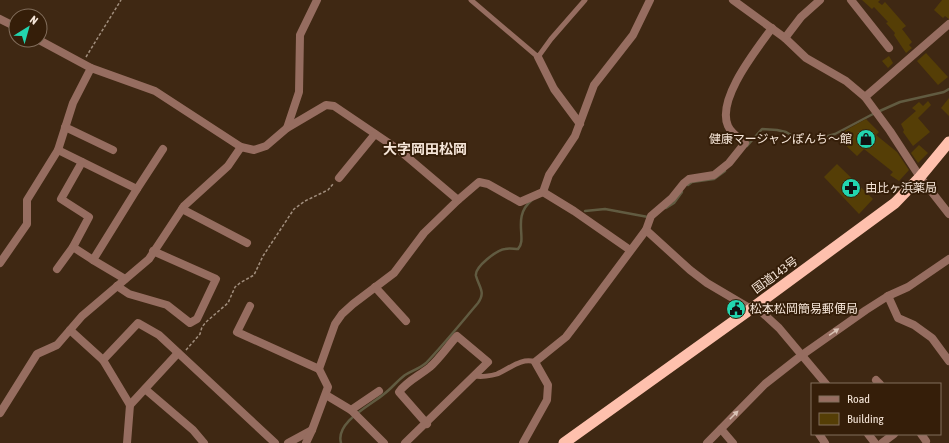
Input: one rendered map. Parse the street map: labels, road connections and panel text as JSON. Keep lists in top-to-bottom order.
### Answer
{
  "streets": {
    "highway": ["国道143号"]
  },
  "districts": ["大字岡田松岡"],
  "places": {
    "shop": ["健康マージャンぽんち～館"],
    "pharmacy": ["由比ヶ浜薬局"],
    "public building": ["松本松岡簡易郵便局"]
  },
  "legend": ["Road", "Building"],
  "north": "top right"
}
